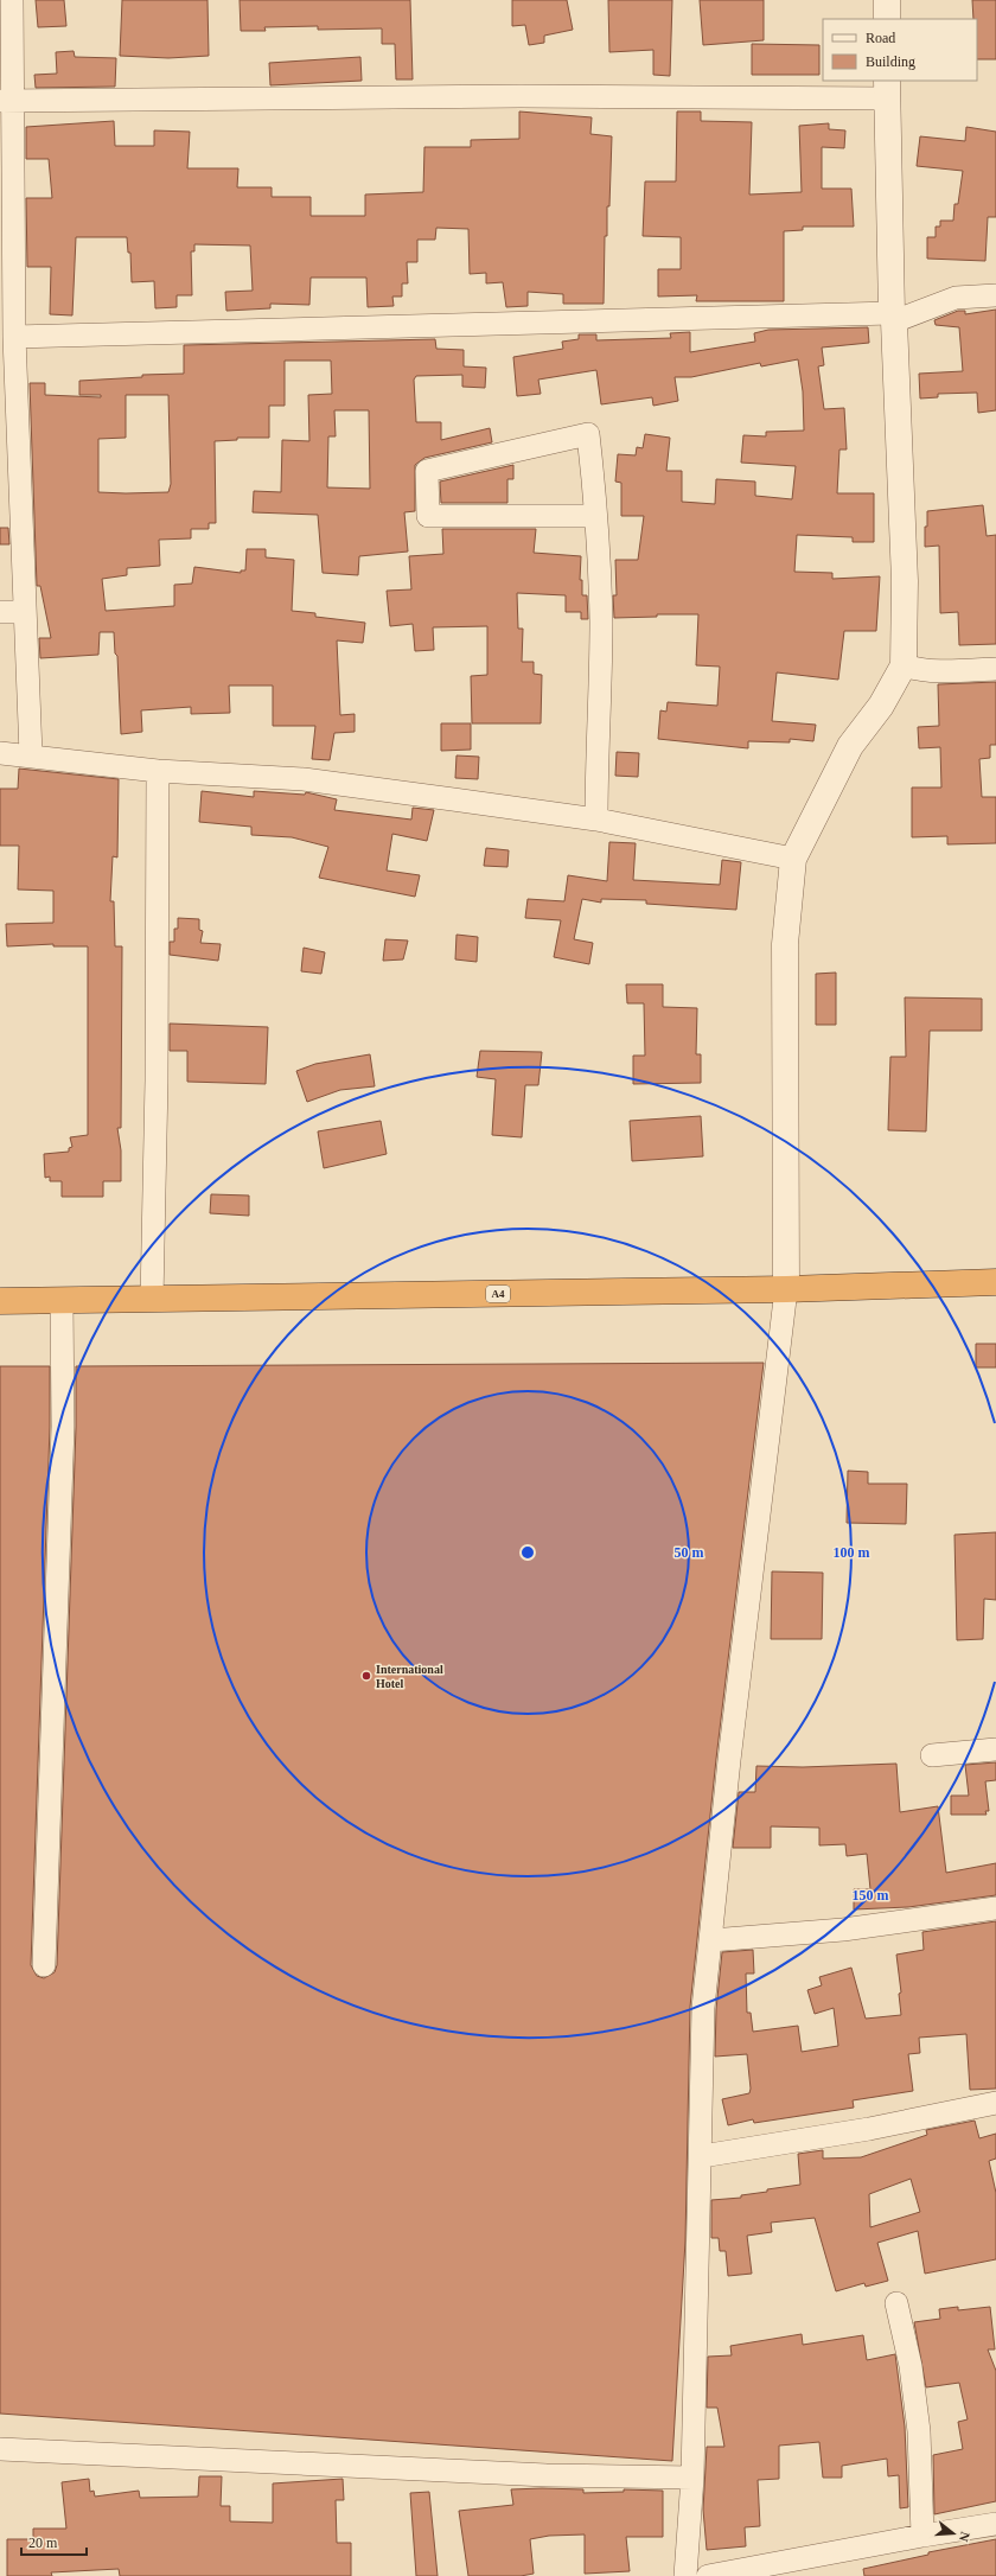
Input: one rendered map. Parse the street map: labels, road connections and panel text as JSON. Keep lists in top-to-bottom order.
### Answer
{
  "streets": {
    "highway": ["A4"]
  },
  "places": ["International Hotel"],
  "legend": ["Road", "Building"],
  "scale_bar": "20 m",
  "north": "right",
  "rings": ["50 m", "100 m", "150 m"]
}
